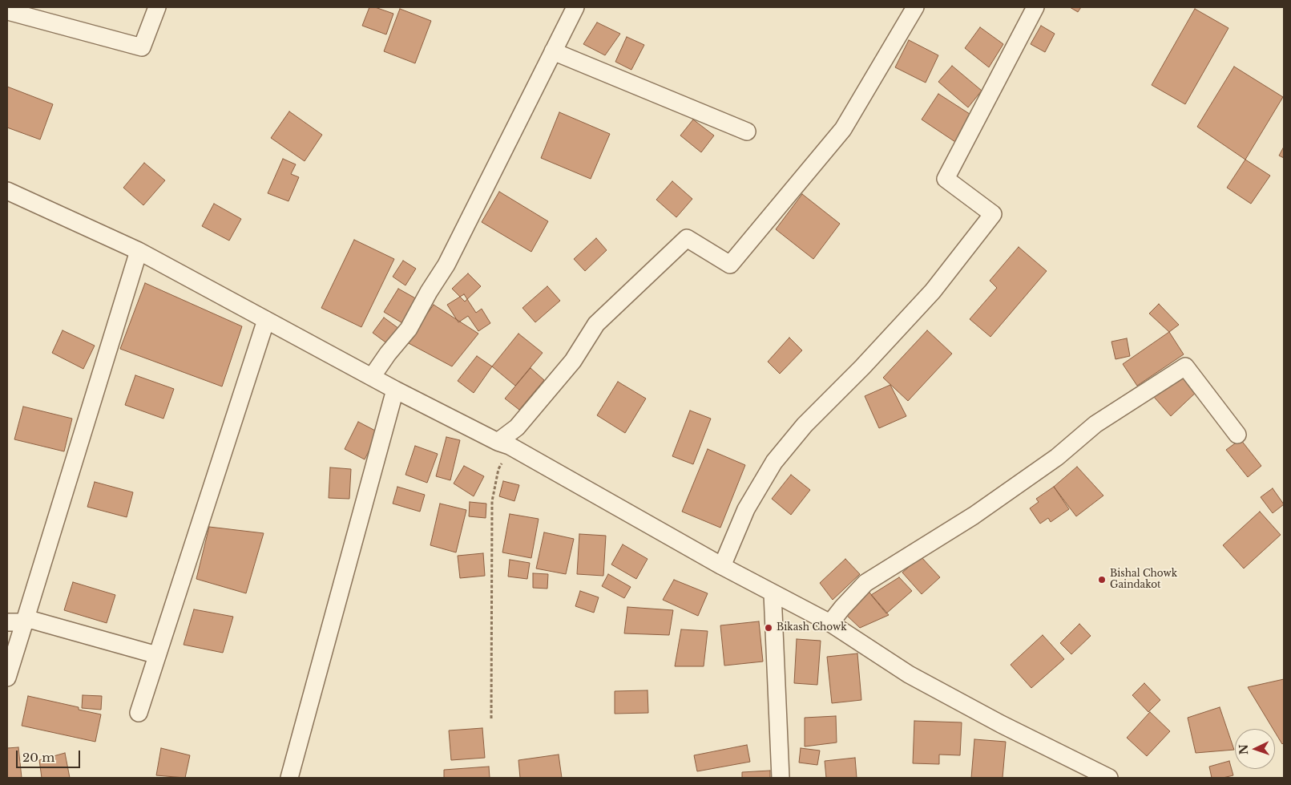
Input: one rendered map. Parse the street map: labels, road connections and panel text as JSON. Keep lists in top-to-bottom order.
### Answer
{
  "places": ["Bishal Chowk Gaindakot", "Bikash Chowk"],
  "scale_bar": "20 m",
  "north": "left"
}
